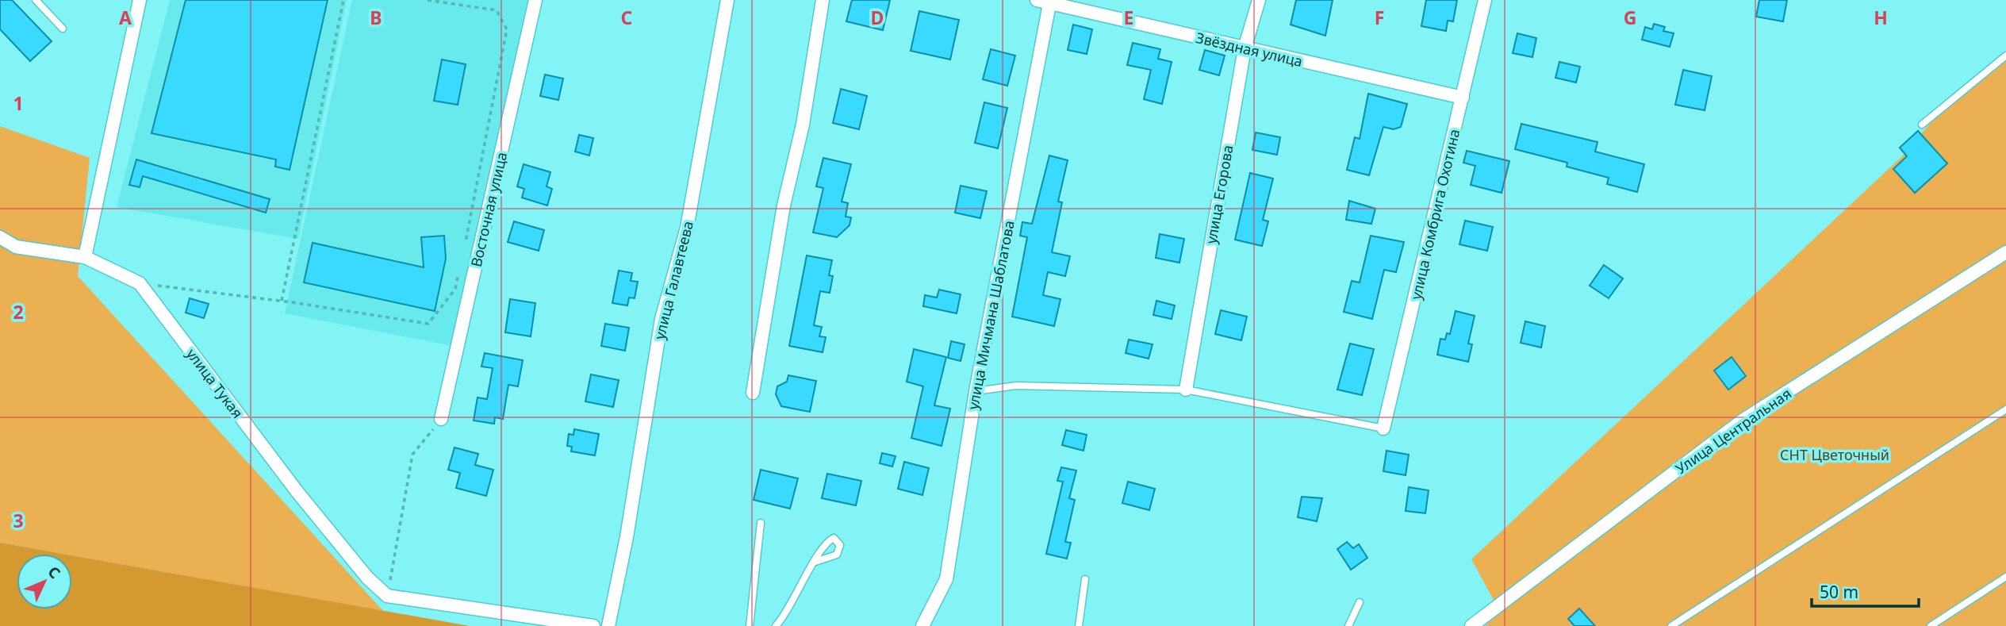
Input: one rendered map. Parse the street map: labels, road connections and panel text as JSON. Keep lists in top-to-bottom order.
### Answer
{
  "streets": {
    "street": [
      "Звёздная улица",
      "улица Егорова",
      "Восточная улица",
      "улица Комбрига Охотина",
      "улица Галавтеева",
      "улица Мичмана Шаблатова",
      "улица Тукая",
      "Улица Центральная"
    ]
  },
  "crossings": [
    ["Звёздная улица", "улица Егорова"],
    ["Звёздная улица", "улица Комбрига Охотина"],
    ["Звёздная улица", "улица Мичмана Шаблатова"]
  ],
  "parks": ["СНТ Цветочный"],
  "scale_bar": "50 m",
  "north": "top right",
  "grid": {
    "columns": [
      "A",
      "B",
      "C",
      "D",
      "E",
      "F",
      "G",
      "H"
    ],
    "rows": ["1", "2", "3"]
  }
}
